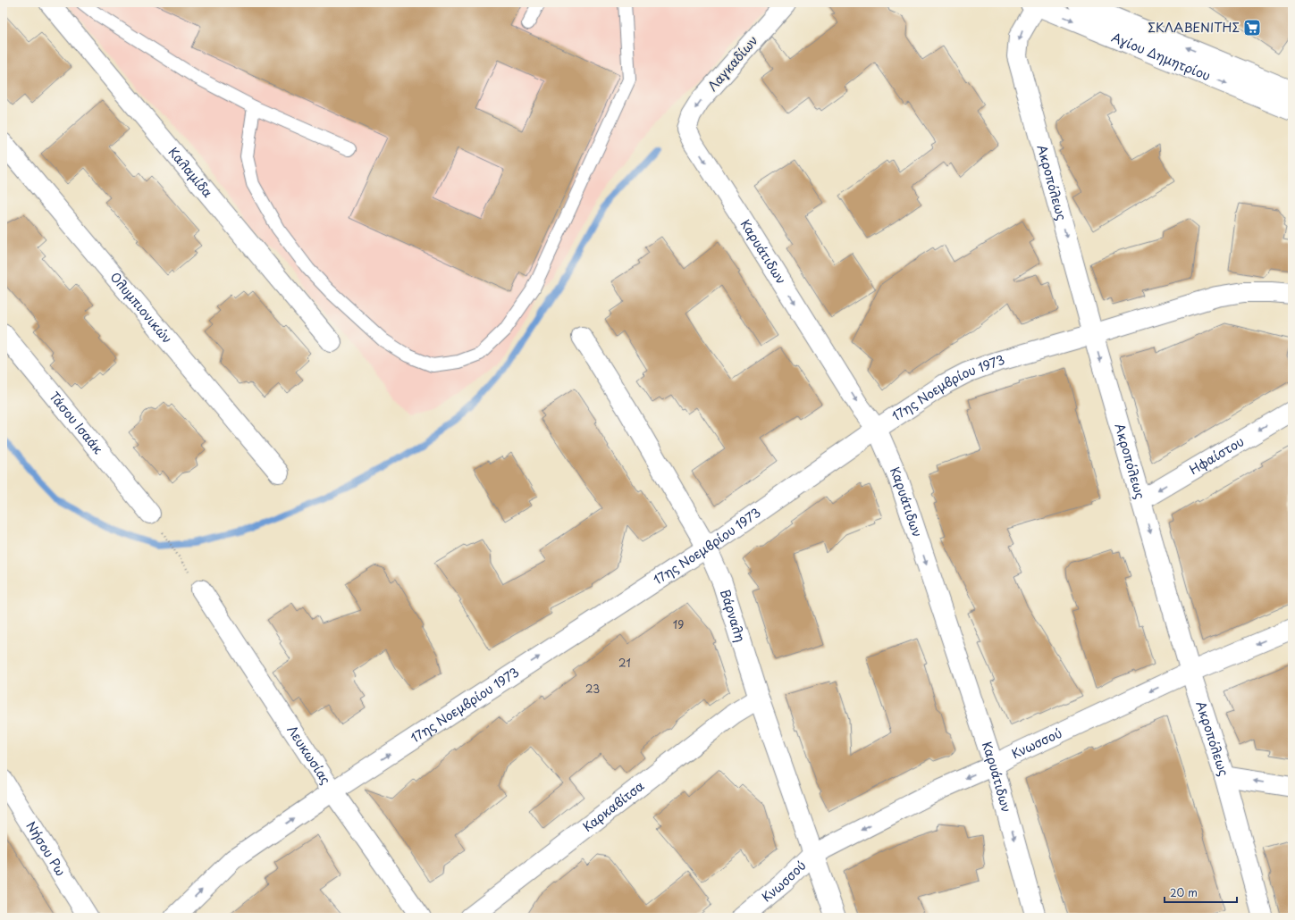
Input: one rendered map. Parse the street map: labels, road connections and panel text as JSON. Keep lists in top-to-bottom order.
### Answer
{
  "streets": {
    "street": [
      "Αγίου Δημητρίου",
      "Λαγκαδίων",
      "Καλαμίδα",
      "Ακροπόλεως",
      "Καρυάτιδων",
      "Ολυμπιονικών",
      "17ης Νοεμβρίου 1973",
      "Τάσου Ισαάκ",
      "Ηφαίστου",
      "Βάρναλη",
      "Κνωσσού",
      "Λευκωσίας",
      "Καρκαβίτσα",
      "Νήσου Ρω"
    ]
  },
  "crossings": [
    ["Αγίου Δημητρίου", "Ακροπόλεως"],
    ["Λαγκαδίων", "Καρυάτιδων"],
    ["Ακροπόλεως", "17ης Νοεμβρίου 1973"],
    ["Ακροπόλεως", "Ηφαίστου"],
    ["Ακροπόλεως", "Κνωσσού"],
    ["Καρυάτιδων", "17ης Νοεμβρίου 1973"],
    ["Καρυάτιδων", "Κνωσσού"],
    ["17ης Νοεμβρίου 1973", "Βάρναλη"],
    ["17ης Νοεμβρίου 1973", "Λευκωσίας"],
    ["Βάρναλη", "Κνωσσού"],
    ["Βάρναλη", "Καρκαβίτσα"]
  ],
  "one_way": [
    "Λαγκαδίων",
    "Ακροπόλεως",
    "Καρυάτιδων",
    "17ης Νοεμβρίου 1973",
    "Ηφαίστου",
    "Κνωσσού"
  ],
  "places": {
    "supermarket": ["ΣΚΛΑΒΕΝΙΤΗΣ"]
  },
  "house_numbers": ["19", "21", "23"],
  "scale_bar": "20 m"
}
